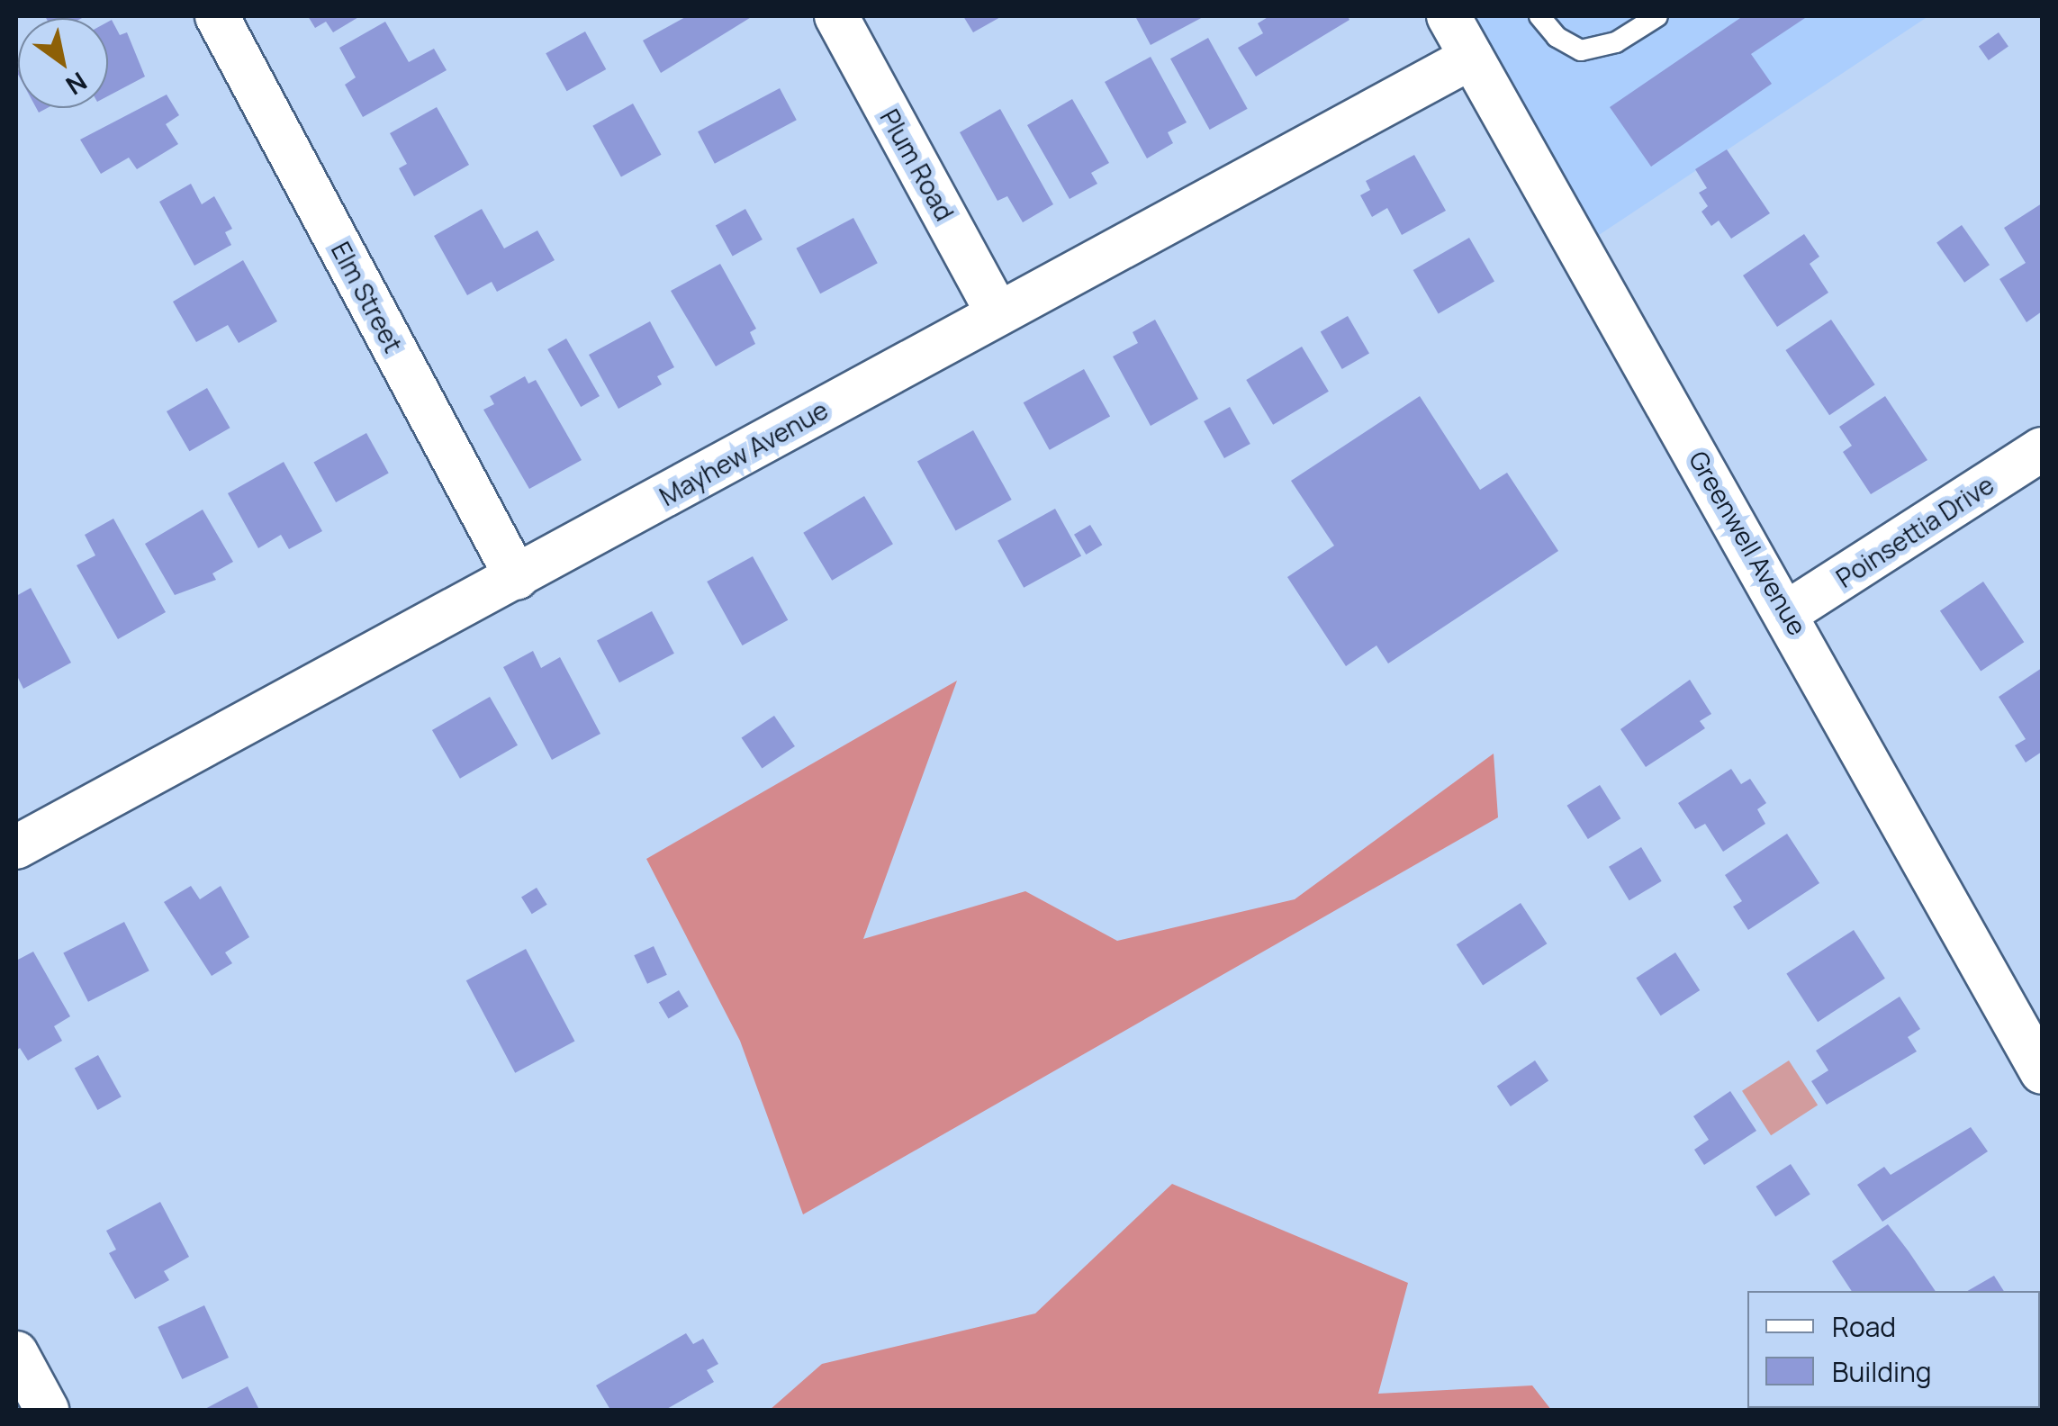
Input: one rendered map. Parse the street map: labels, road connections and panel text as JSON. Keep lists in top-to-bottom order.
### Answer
{
  "streets": {
    "street": [
      "Plum Road",
      "Elm Street",
      "Mayhew Avenue",
      "Poinsettia Drive",
      "Greenwell Avenue"
    ]
  },
  "crossings": [
    ["Plum Road", "Mayhew Avenue"],
    ["Elm Street", "Mayhew Avenue"],
    ["Mayhew Avenue", "Greenwell Avenue"],
    ["Poinsettia Drive", "Greenwell Avenue"]
  ],
  "legend": ["Road", "Building"],
  "north": "bottom right"
}
